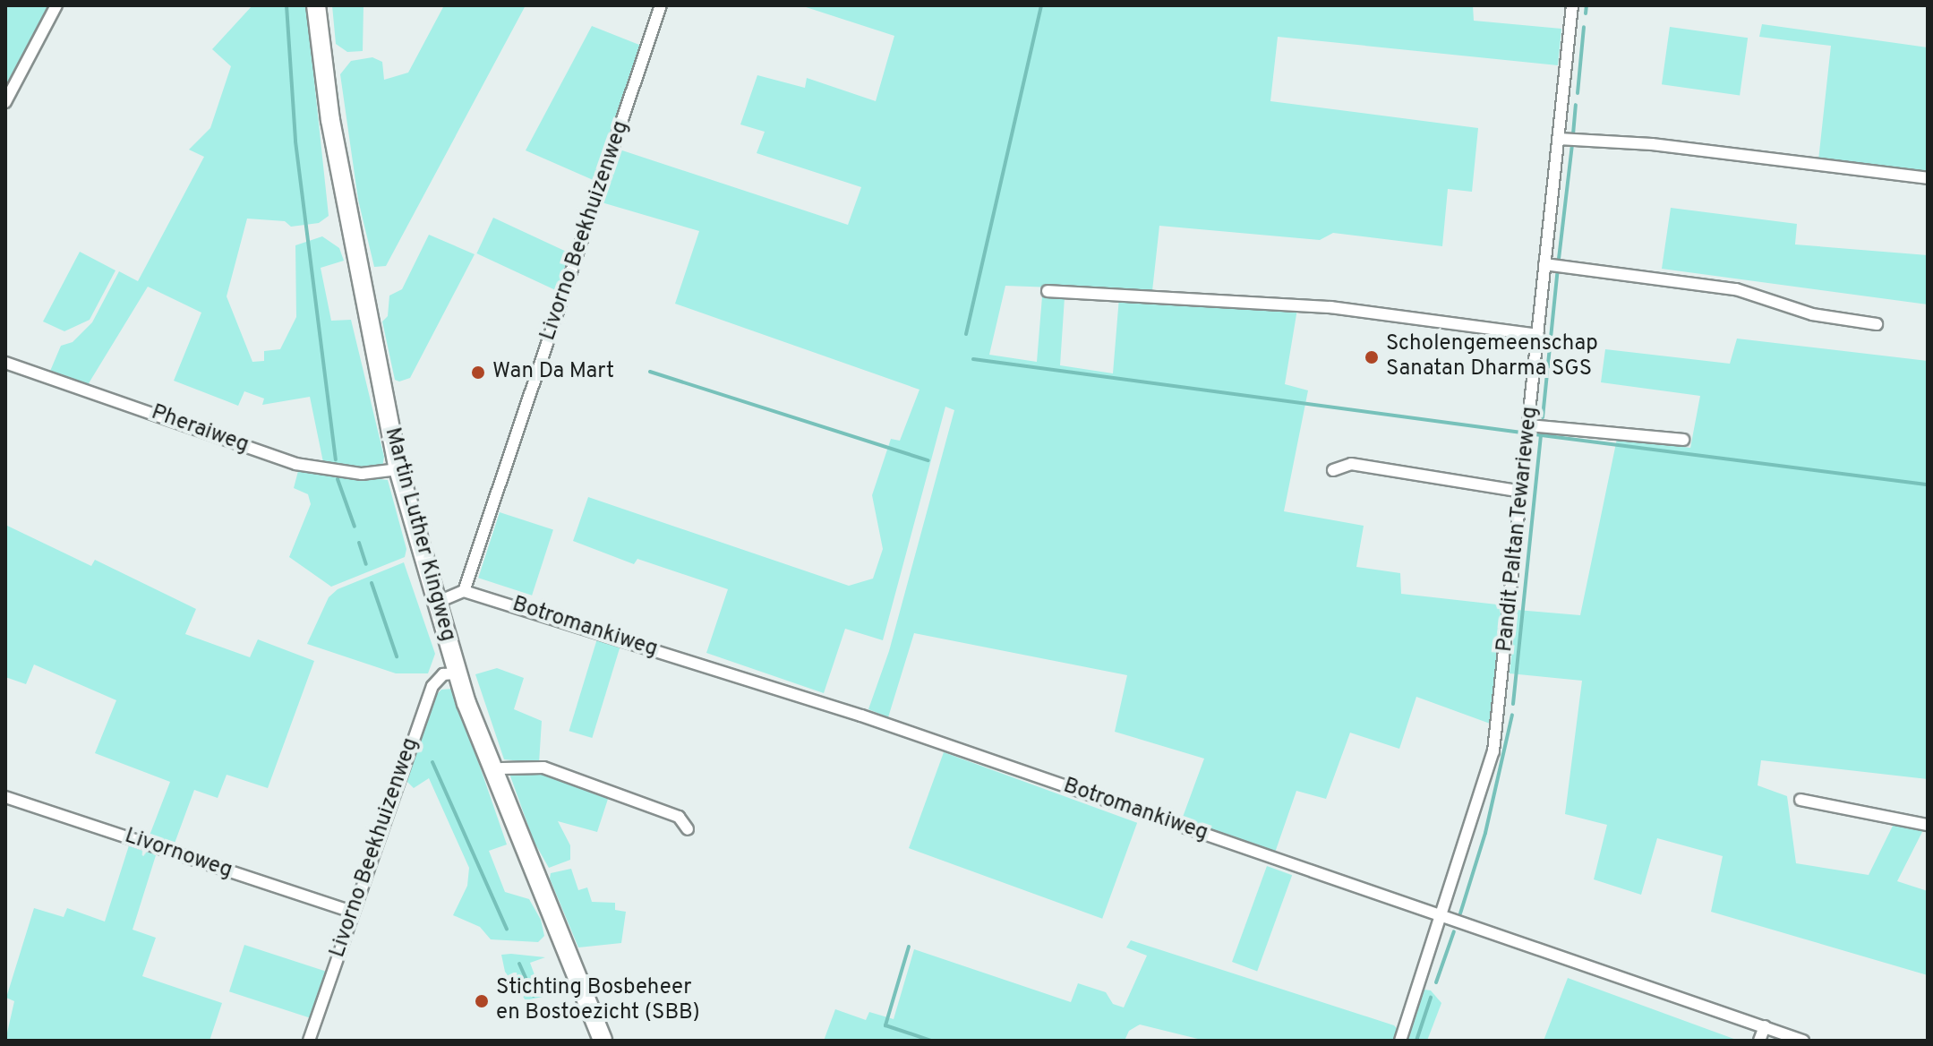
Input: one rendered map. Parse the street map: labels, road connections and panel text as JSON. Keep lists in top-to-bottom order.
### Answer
{
  "streets": {
    "main road": ["Martin Luther Kingweg"],
    "street": [
      "Livorno Beekhuizenweg",
      "Pheraiweg",
      "Pandit Paltan Tewarieweg",
      "Botromankiweg",
      "Livornoweg"
    ]
  },
  "crossings": [
    ["Livorno Beekhuizenweg", "Martin Luther Kingweg"],
    ["Livorno Beekhuizenweg", "Botromankiweg"],
    ["Livorno Beekhuizenweg", "Livornoweg"],
    ["Pheraiweg", "Martin Luther Kingweg"],
    ["Pandit Paltan Tewarieweg", "Botromankiweg"]
  ],
  "places": ["Scholengemeenschap Sanatan Dharma SGS", "Wan Da Mart", "Stichting Bosbeheer en Bostoezicht (SBB)"]
}
